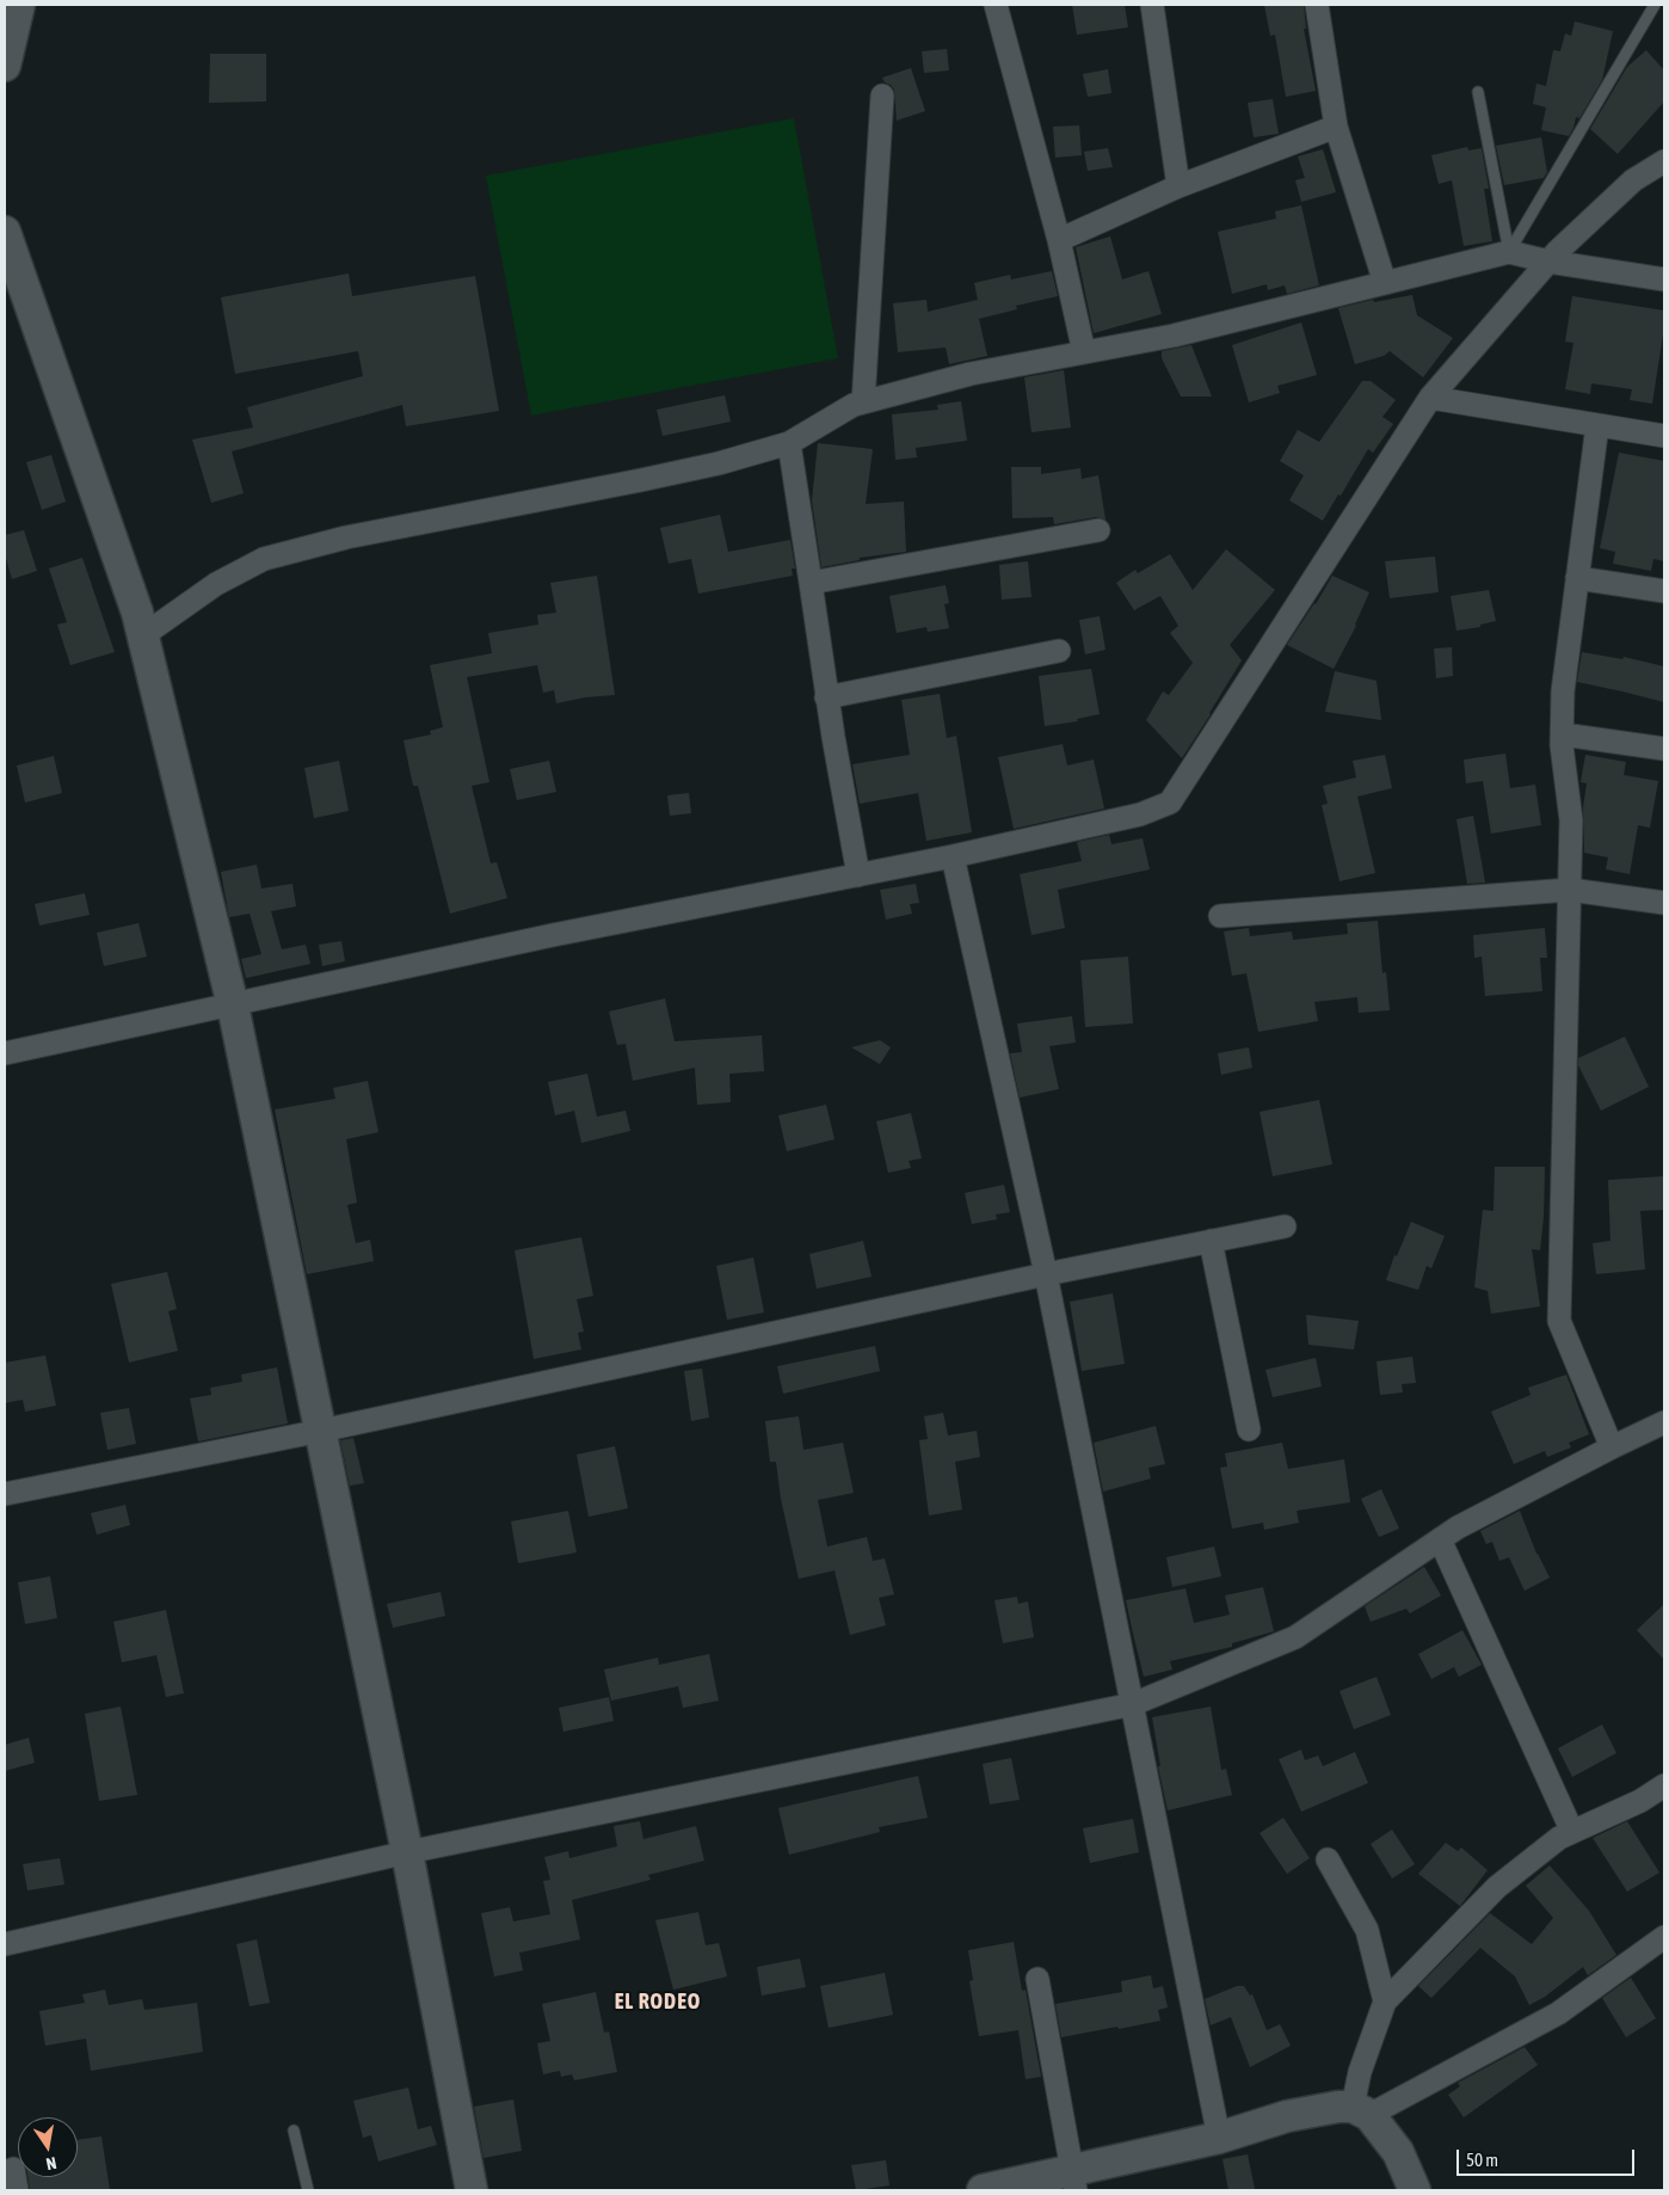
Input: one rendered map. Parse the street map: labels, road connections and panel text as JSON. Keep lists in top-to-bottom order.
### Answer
{
  "districts": ["EL RODEO"],
  "scale_bar": "50 m",
  "north": "bottom"
}
